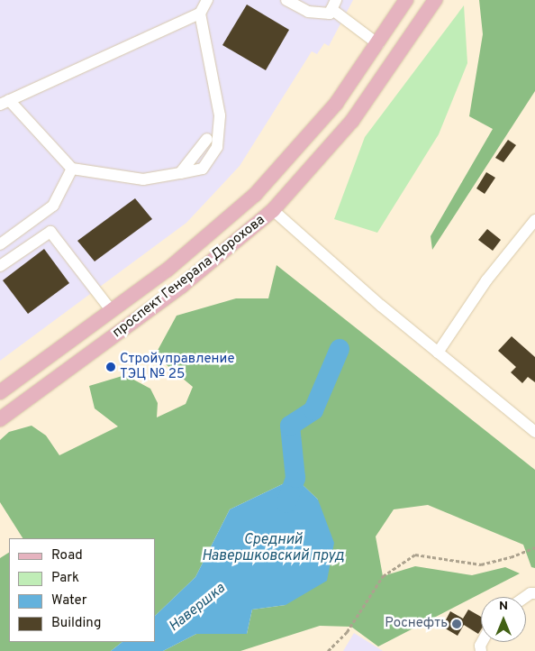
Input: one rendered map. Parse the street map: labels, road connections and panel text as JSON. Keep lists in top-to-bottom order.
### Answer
{
  "streets": {
    "main road": ["проспект Генерала Дорохова"]
  },
  "water": ["Средний Навершковский пруд", "Навершка"],
  "places": ["Стройуправление ТЭЦ № 25", "Роснефть"],
  "legend": [
    "Road",
    "Park",
    "Water",
    "Building"
  ],
  "north": "top"
}
